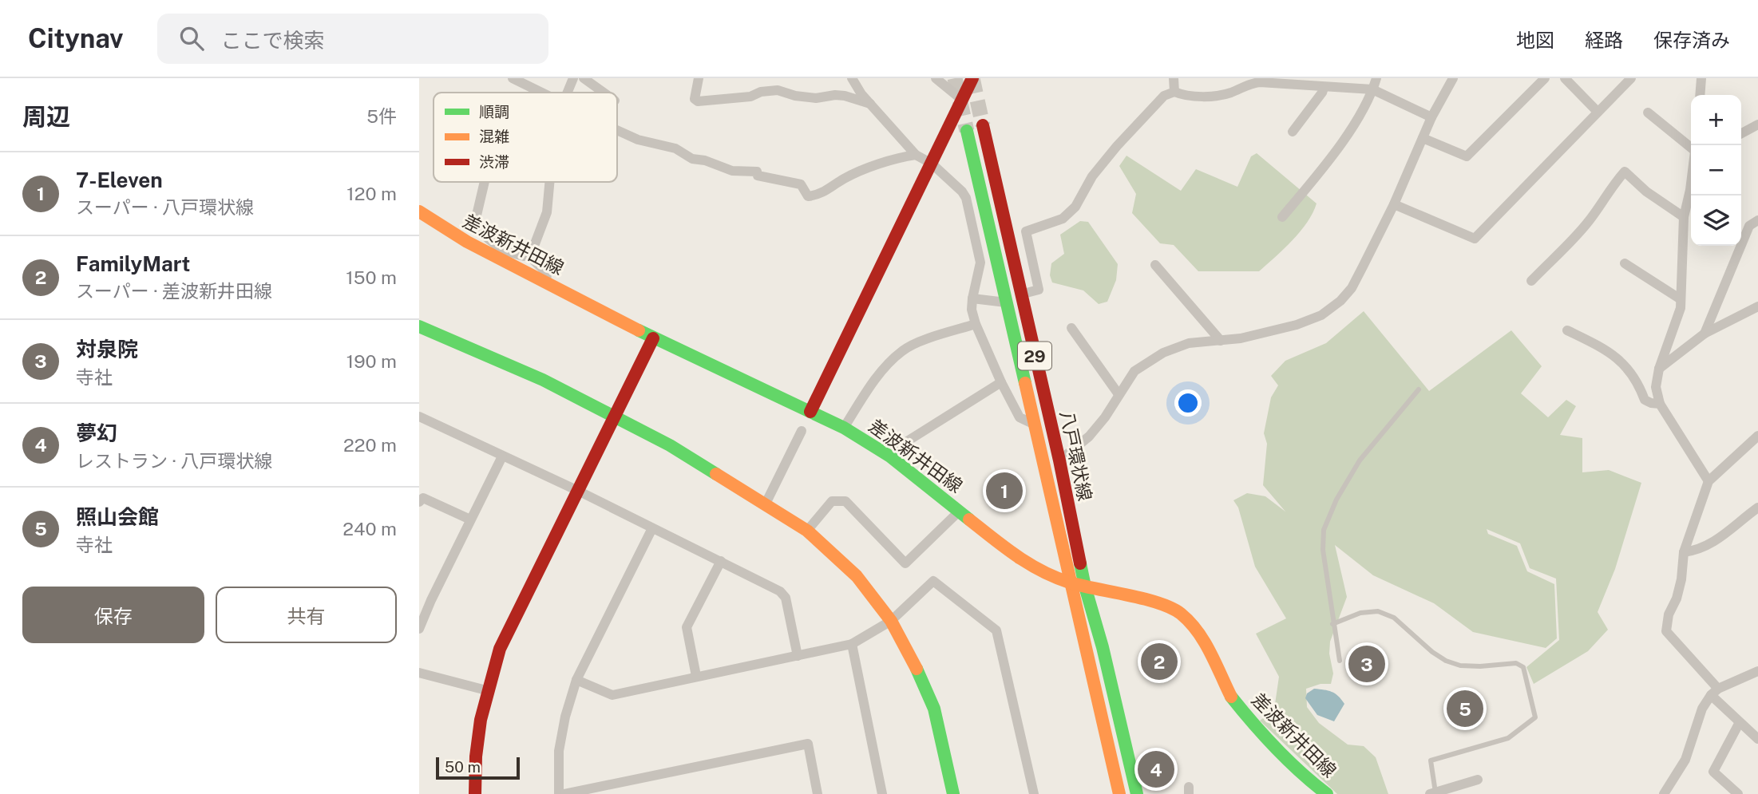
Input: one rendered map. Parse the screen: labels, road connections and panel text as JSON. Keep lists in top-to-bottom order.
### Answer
{
  "streets": {
    "main road": ["差波新井田線", "29", "八戸環状線"]
  },
  "crossings": [
    ["差波新井田線", "八戸環状線"]
  ],
  "legend": ["順調", "混雑", "渋滞"],
  "scale_bar": "50 m",
  "page": {
    "header": "Citynav",
    "search": "ここで検索",
    "nav": ["地図", "経路", "保存済み"],
    "heading": ["周辺", "5件"],
    "map_buttons": ["+", "−"],
    "list": [
      {
        "mark": "1",
        "name": "7-Eleven",
        "note": "スーパー · 八戸環状線",
        "value": "120 m"
      },
      {
        "mark": "2",
        "name": "FamilyMart",
        "note": "スーパー · 差波新井田線",
        "value": "150 m"
      },
      {
        "mark": "3",
        "name": "対泉院",
        "note": "寺社",
        "value": "190 m"
      },
      {
        "mark": "4",
        "name": "夢幻",
        "note": "レストラン · 八戸環状線",
        "value": "220 m"
      },
      {
        "mark": "5",
        "name": "照山会館",
        "note": "寺社",
        "value": "240 m"
      }
    ],
    "pins": [
      "1",
      "2",
      "3",
      "5",
      "4"
    ],
    "buttons": ["保存", "共有"],
    "scale": "50 m"
  }
}
